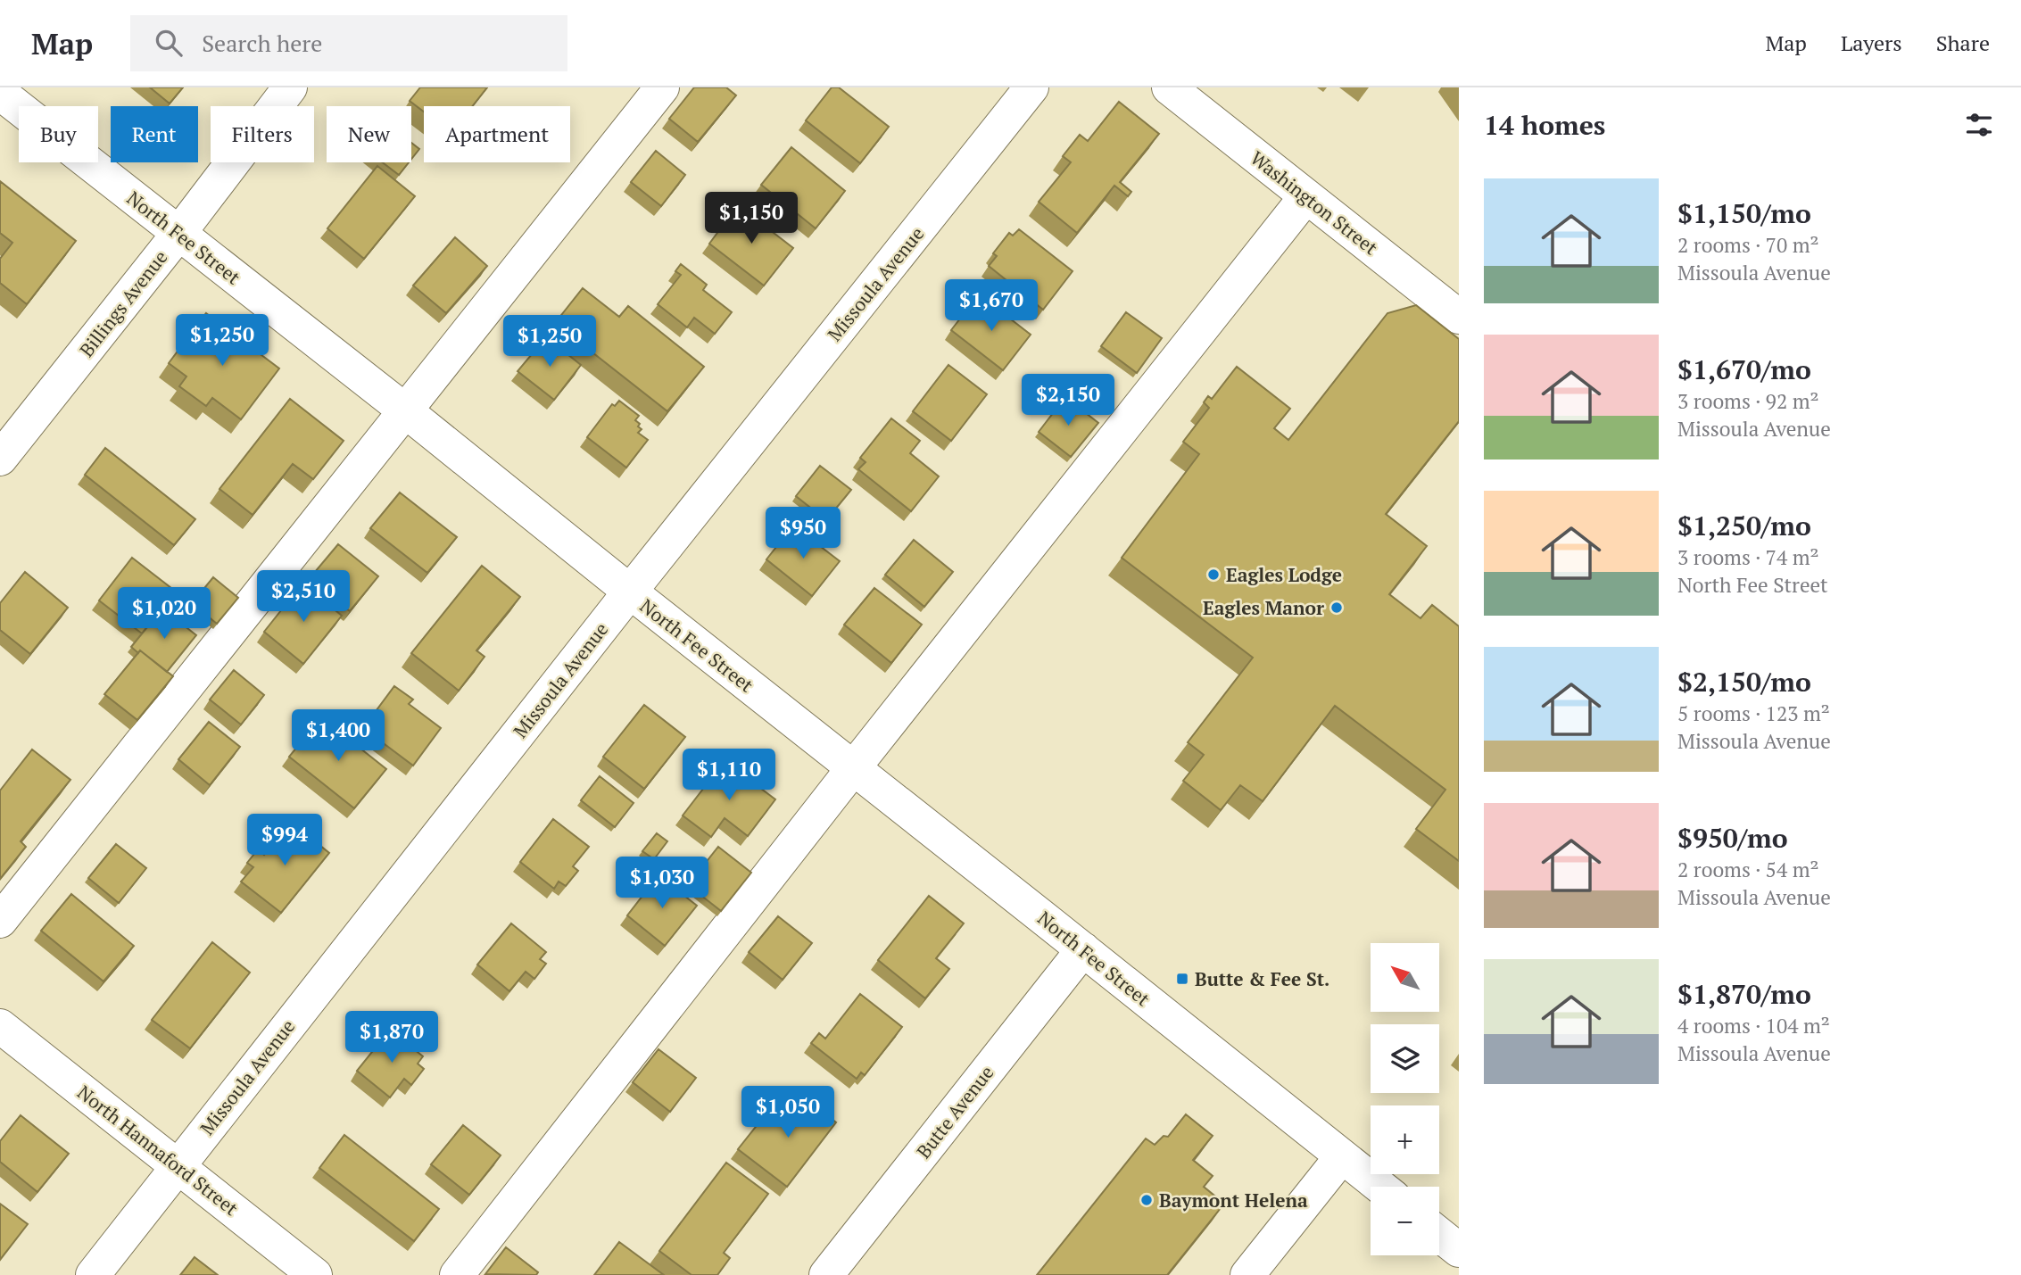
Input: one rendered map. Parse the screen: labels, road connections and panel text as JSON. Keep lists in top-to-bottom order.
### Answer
{
  "streets": {
    "street": [
      "Washington Street",
      "North Fee Street",
      "Missoula Avenue",
      "Billings Avenue",
      "Butte Avenue",
      "North Hannaford Street"
    ]
  },
  "crossings": [
    ["North Fee Street", "Missoula Avenue"],
    ["North Fee Street", "Billings Avenue"],
    ["North Fee Street", "Butte Avenue"],
    ["Missoula Avenue", "North Hannaford Street"]
  ],
  "places": {
    "other": ["Eagles Lodge", "Eagles Manor", "Baymont Helena"],
    "transit": ["Butte & Fee St."]
  },
  "north": "top left",
  "page": {
    "header": "Map",
    "search": "Search here",
    "nav": ["Map", "Layers", "Share"],
    "heading": "14 homes",
    "chip": [
      "Buy",
      "Rent",
      "Filters",
      "New",
      "Apartment"
    ],
    "list": [
      {
        "name": "$1,150/mo",
        "note": "2 rooms · 70 m² · Missoula Avenue"
      },
      {
        "name": "$1,670/mo",
        "note": "3 rooms · 92 m² · Missoula Avenue"
      },
      {
        "name": "$1,250/mo",
        "note": "3 rooms · 74 m² · North Fee Street"
      },
      {
        "name": "$2,150/mo",
        "note": "5 rooms · 123 m² · Missoula Avenue"
      },
      {
        "name": "$950/mo",
        "note": "2 rooms · 54 m² · Missoula Avenue"
      },
      {
        "name": "$1,870/mo",
        "note": "4 rooms · 104 m² · Missoula Avenue"
      }
    ],
    "price": [
      "$1,150",
      "$1,670",
      "$1,250",
      "$1,250",
      "$2,150",
      "$950",
      "$2,510",
      "$1,020",
      "$1,400",
      "$1,110",
      "$994",
      "$1,030",
      "$1,870",
      "$1,050"
    ],
    "map_buttons": ["+", "−"]
  }
}
